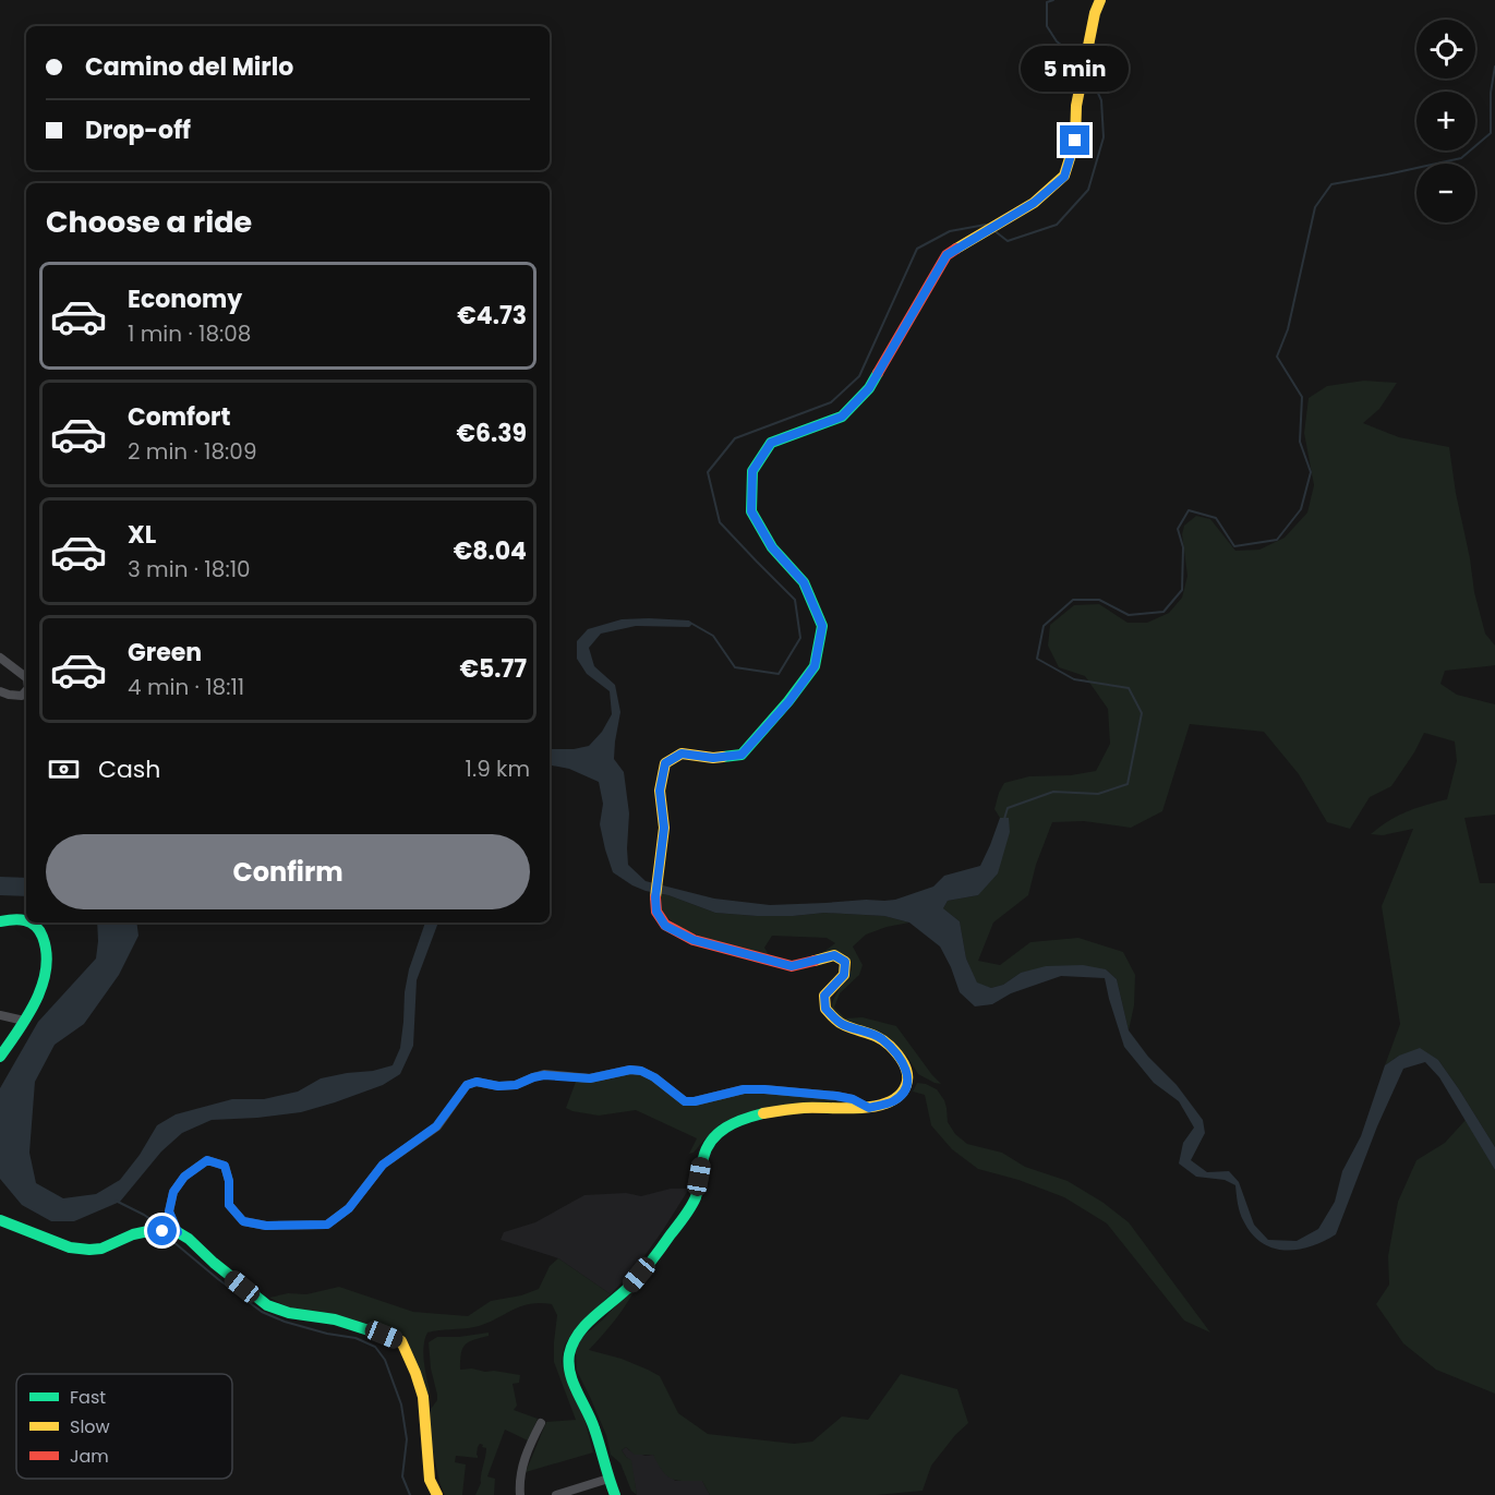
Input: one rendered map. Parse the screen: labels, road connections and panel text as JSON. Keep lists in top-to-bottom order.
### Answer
{
  "legend": ["Fast", "Slow", "Jam"],
  "page": {
    "map_buttons": ["+", "−"],
    "banner": ["Camino del Mirlo", "Drop-off"],
    "bubble": "5 min",
    "heading": "Choose a ride",
    "list": [
      {
        "name": "Economy",
        "note": "1 min · 18:08",
        "value": "€4.73"
      },
      {
        "name": "Comfort",
        "note": "2 min · 18:09",
        "value": "€6.39"
      },
      {
        "name": "XL",
        "note": "3 min · 18:10",
        "value": "€8.04"
      },
      {
        "name": "Green",
        "note": "4 min · 18:11",
        "value": "€5.77"
      }
    ],
    "pay": ["Cash", "1.9 km"],
    "buttons": "Confirm"
  }
}
